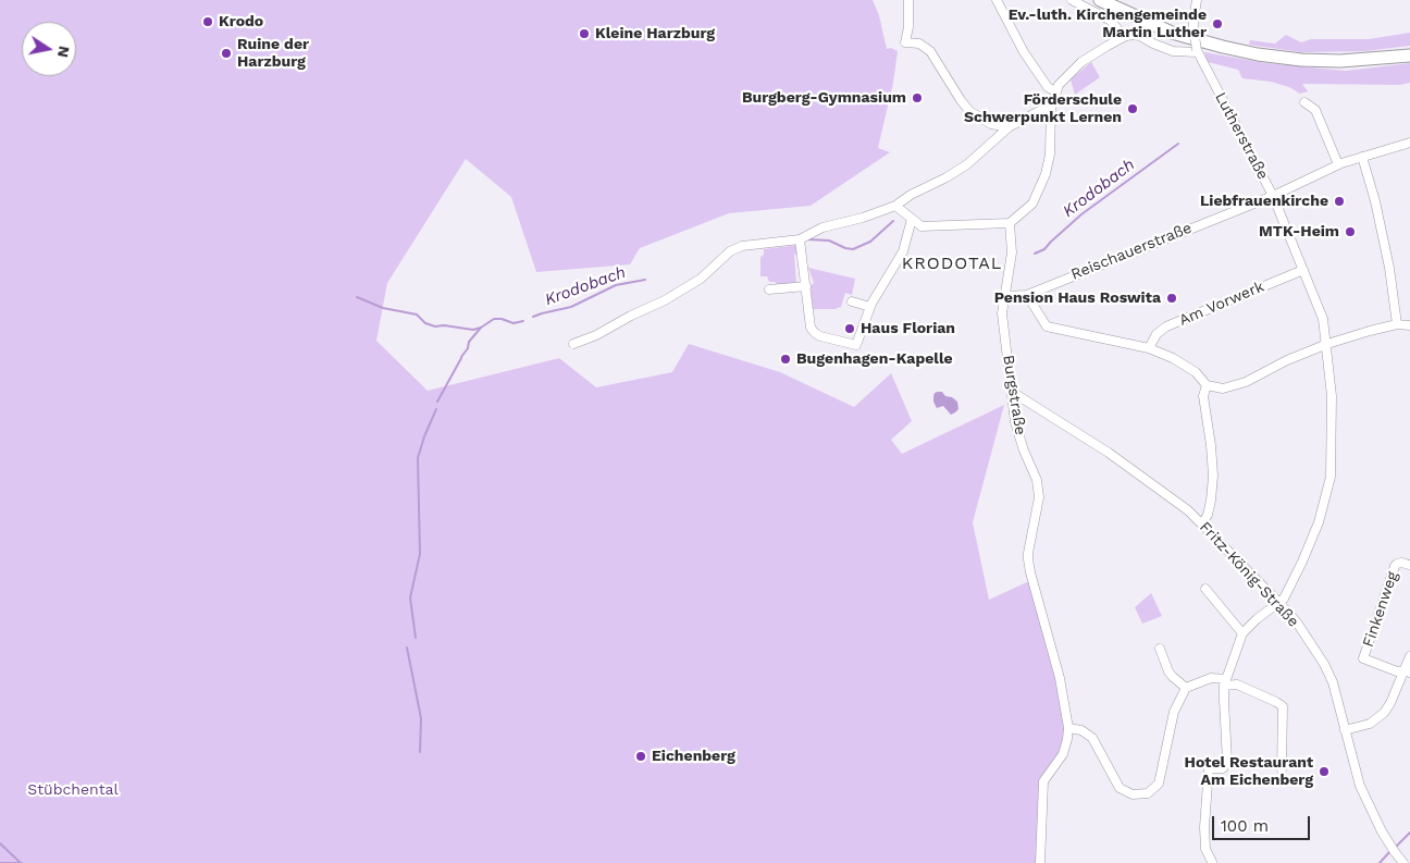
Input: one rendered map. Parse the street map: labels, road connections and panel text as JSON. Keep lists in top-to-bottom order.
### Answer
{
  "streets": {
    "street": [
      "Lutherstraße",
      "Reischauerstraße",
      "Am Vorwerk",
      "Burgstraße",
      "Fritz-König-Straße",
      "Finkenweg"
    ]
  },
  "crossings": [
    ["Lutherstraße", "Reischauerstraße"],
    ["Lutherstraße", "Am Vorwerk"],
    ["Lutherstraße", "Fritz-König-Straße"],
    ["Reischauerstraße", "Burgstraße"],
    ["Burgstraße", "Fritz-König-Straße"]
  ],
  "districts": ["KRODOTAL"],
  "water": ["Krodobach"],
  "parks": ["Stübchental"],
  "places": [
    "Krodo",
    "Ev.-luth. Kirchengemeinde Martin Luther",
    "Kleine Harzburg",
    "Ruine der Harzburg",
    "Burgberg-Gymnasium",
    "Förderschule Schwerpunkt Lernen",
    "Liebfrauenkirche",
    "MTK-Heim",
    "Pension Haus Roswita",
    "Haus Florian",
    "Bugenhagen-Kapelle",
    "Eichenberg",
    "Hotel Restaurant Am Eichenberg"
  ],
  "scale_bar": "100 m",
  "north": "right"
}
